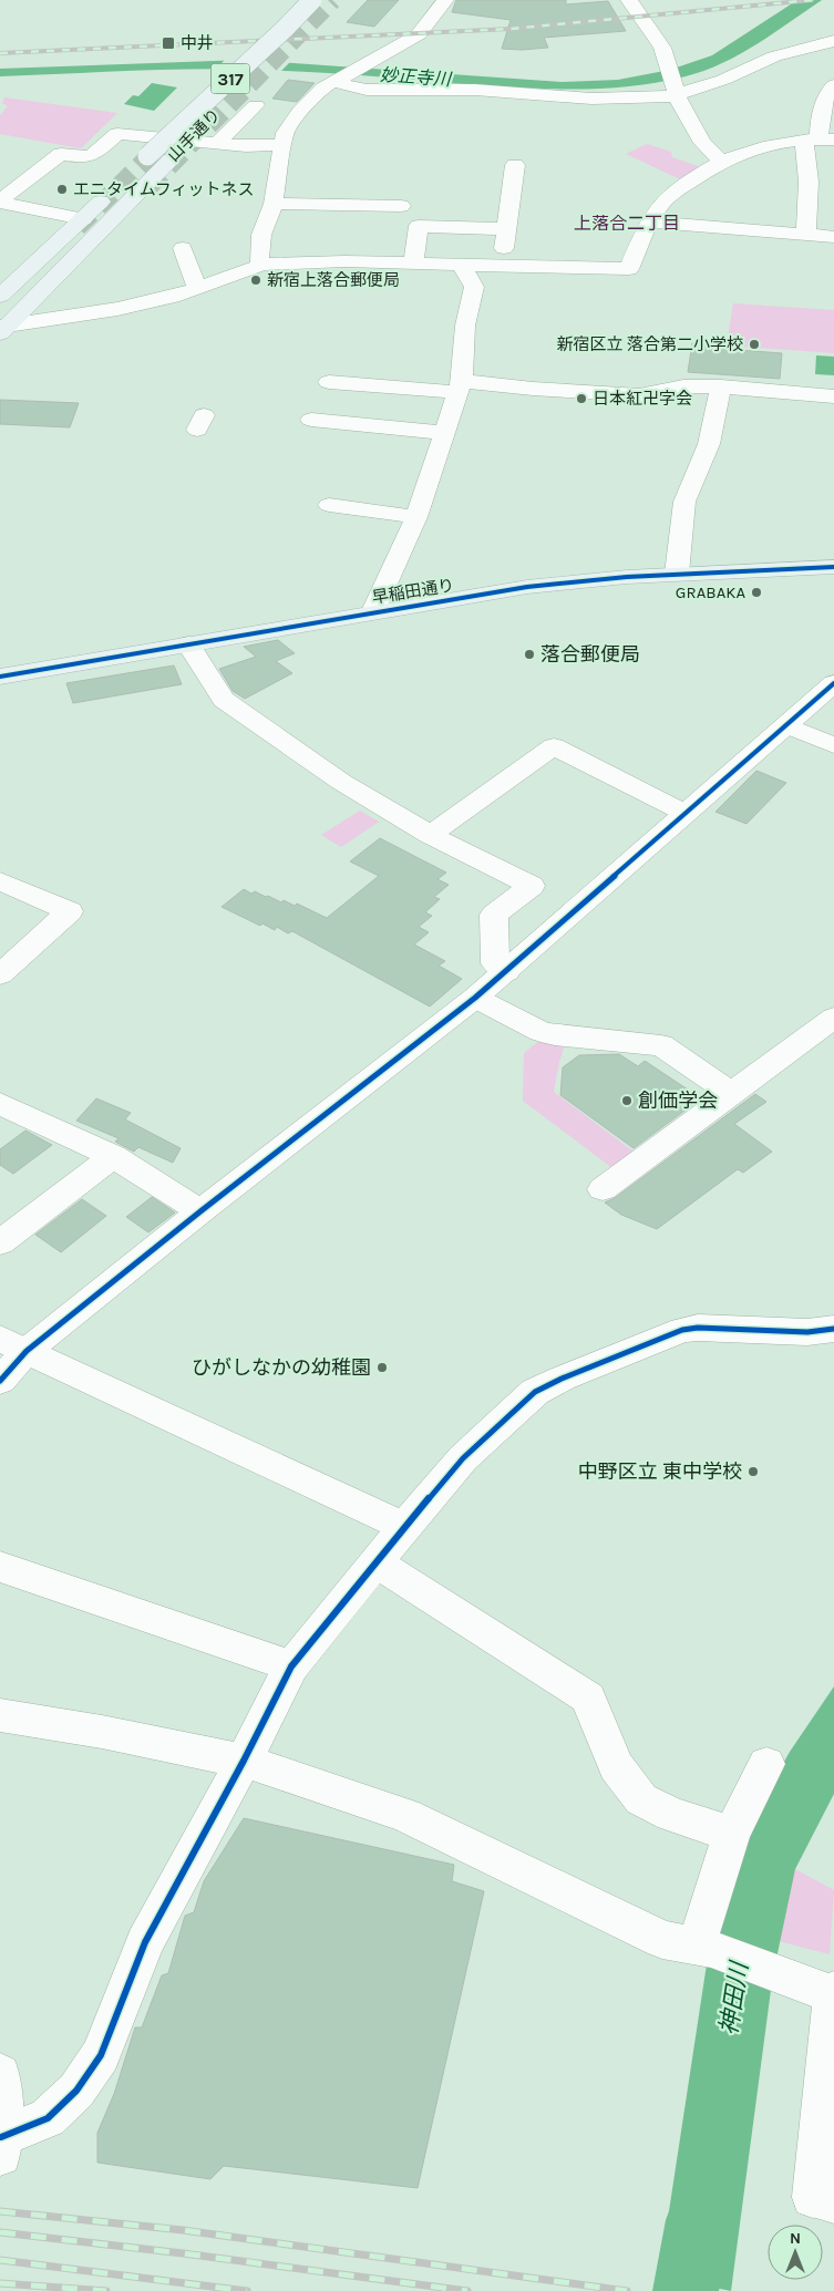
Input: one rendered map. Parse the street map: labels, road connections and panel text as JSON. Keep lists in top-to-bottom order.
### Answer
{
  "streets": {
    "main road": ["317", "山手通り", "早稲田通り"]
  },
  "districts": ["上落合二丁目"],
  "water": ["妙正寺川", "神田川"],
  "places": {
    "transit": ["中井"],
    "other": [
      "エニタイムフィットネス",
      "新宿上落合郵便局",
      "新宿区立 落合第二小学校",
      "日本紅卍字会",
      "GRABAKA",
      "落合郵便局",
      "創価学会",
      "ひがしなかの幼稚園",
      "中野区立 東中学校"
    ]
  },
  "north": "top"
}
